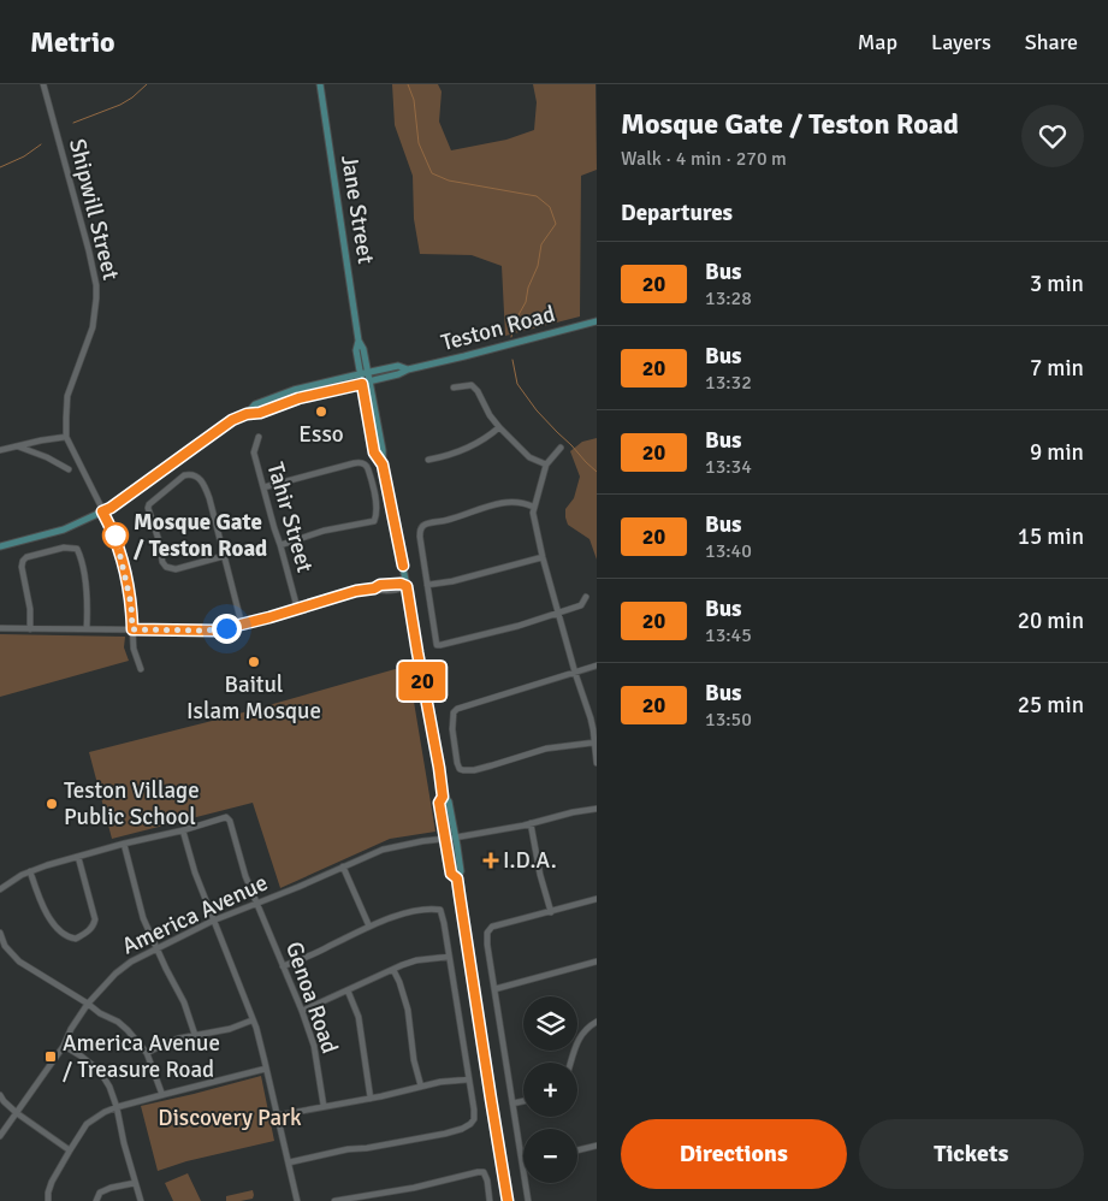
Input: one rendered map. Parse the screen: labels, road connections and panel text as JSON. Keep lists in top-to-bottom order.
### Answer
{
  "streets": {
    "main road": ["Jane Street", "Teston Road"],
    "street": [
      "Shipwill Street",
      "Tahir Street",
      "America Avenue",
      "Genoa Road"
    ]
  },
  "crossings": [
    ["Shipwill Street", "Teston Road"],
    ["Jane Street", "Teston Road"],
    ["Jane Street", "America Avenue"],
    ["America Avenue", "Genoa Road"]
  ],
  "parks": ["Discovery Park"],
  "places": {
    "other": [
      "Esso",
      "Mosque Gate / Teston Road",
      "Baitul Islam Mosque",
      "Teston Village Public School"
    ],
    "health": ["I.D.A."],
    "transit": ["America Avenue / Treasure Road"]
  },
  "lines": ["bus line 20"],
  "page": {
    "header": "Metrio",
    "nav": ["Map", "Layers", "Share"],
    "on_map": "20",
    "heading": [
      ["Mosque Gate / Teston Road", "Walk · 4 min · 270 m"],
      "Departures"
    ],
    "list": [
      {
        "mark": "20",
        "name": "Bus",
        "note": "13:28",
        "value": "3 min"
      },
      {
        "mark": "20",
        "name": "Bus",
        "note": "13:32",
        "value": "7 min"
      },
      {
        "mark": "20",
        "name": "Bus",
        "note": "13:34",
        "value": "9 min"
      },
      {
        "mark": "20",
        "name": "Bus",
        "note": "13:40",
        "value": "15 min"
      },
      {
        "mark": "20",
        "name": "Bus",
        "note": "13:45",
        "value": "20 min"
      },
      {
        "mark": "20",
        "name": "Bus",
        "note": "13:50",
        "value": "25 min"
      }
    ],
    "map_buttons": ["+", "−"],
    "buttons": ["Directions", "Tickets"]
  }
}
